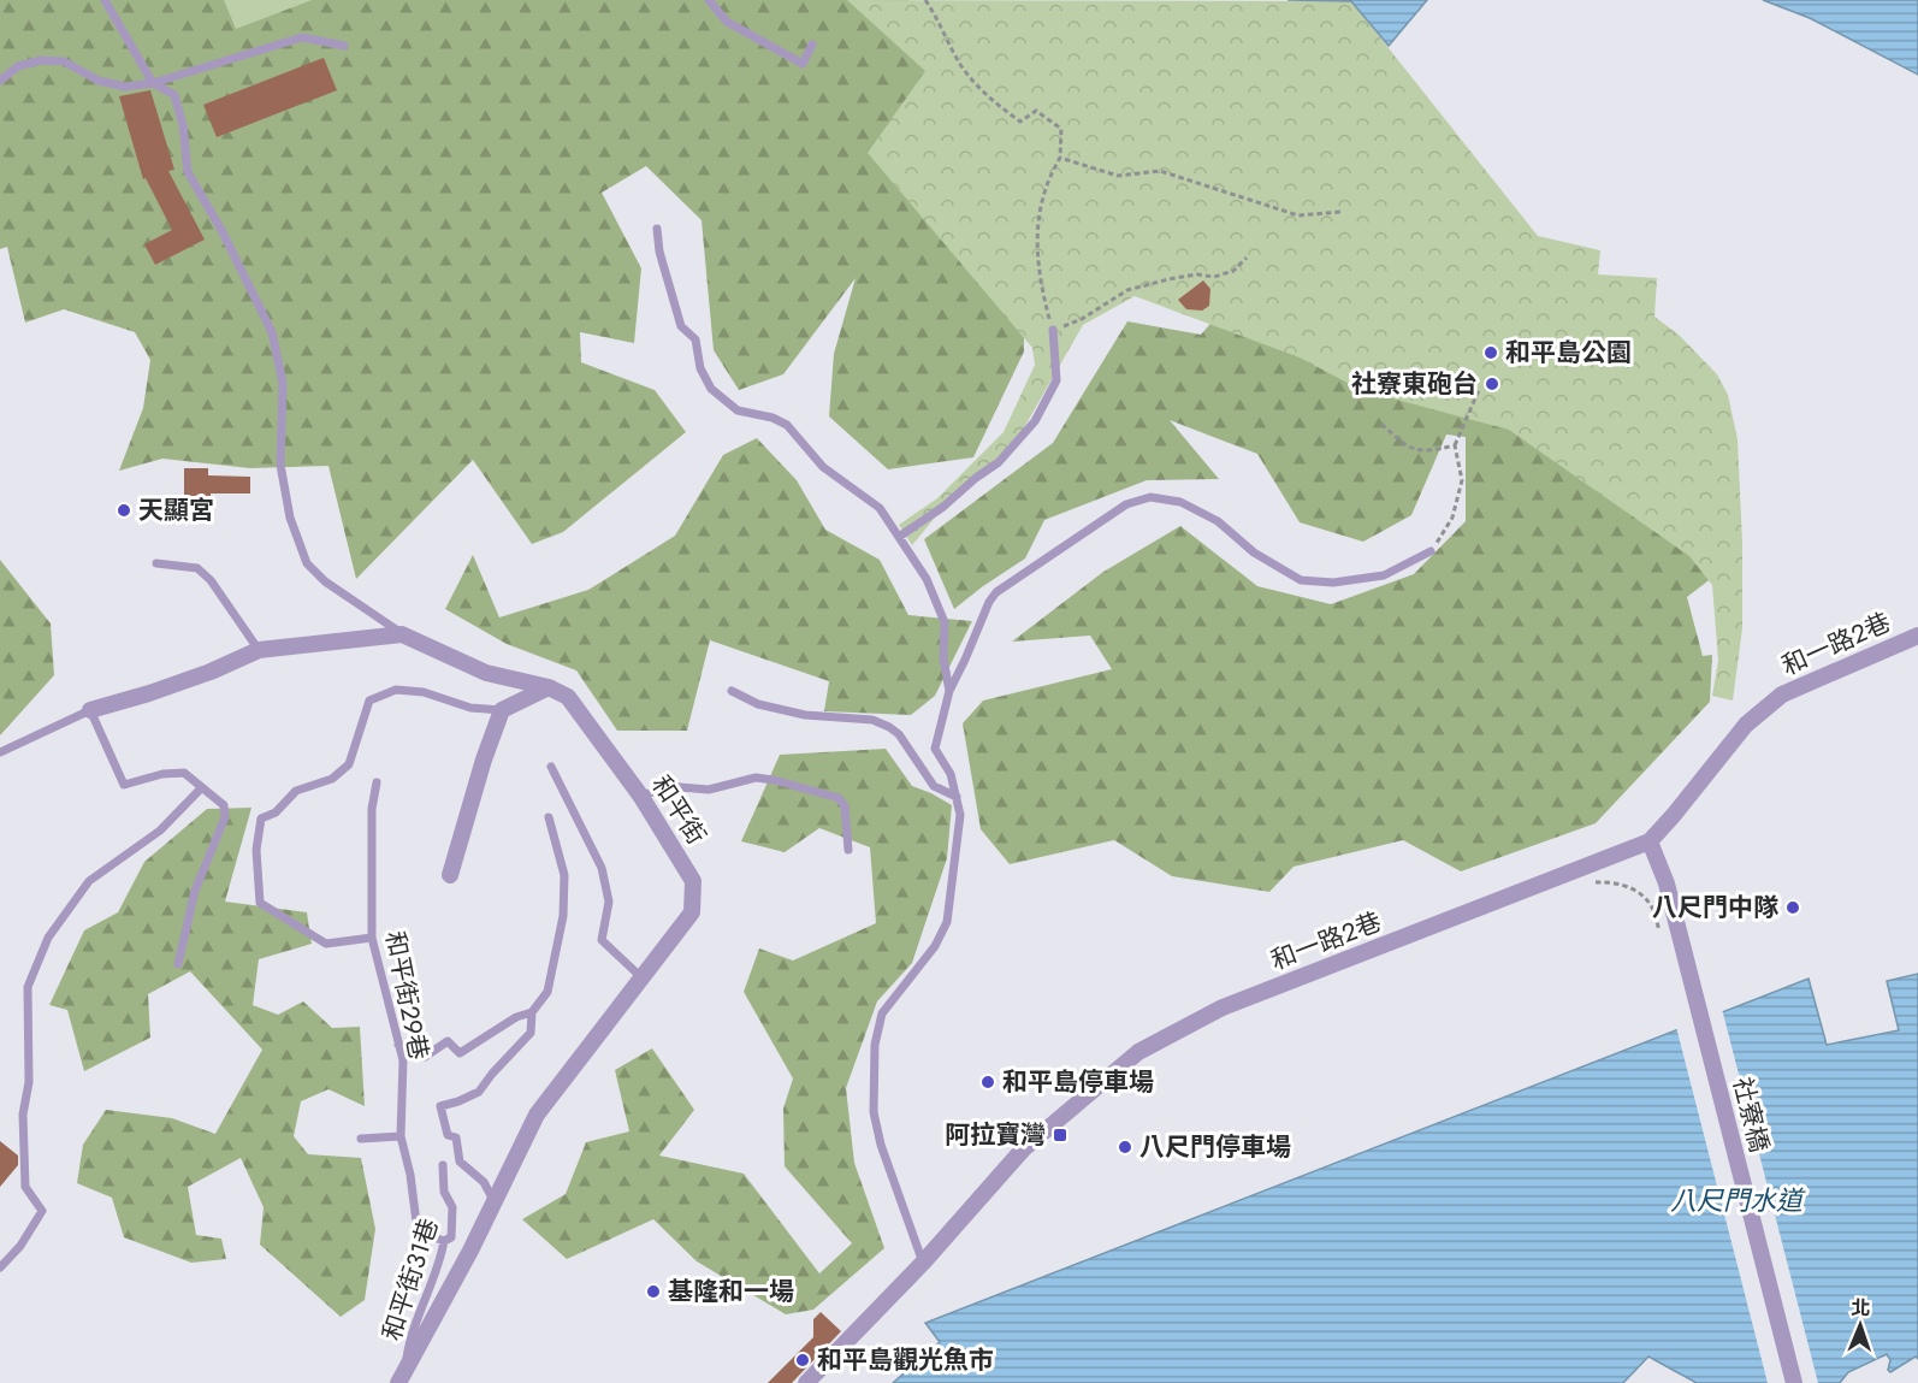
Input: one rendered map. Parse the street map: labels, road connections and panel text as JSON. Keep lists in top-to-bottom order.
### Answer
{
  "streets": {
    "street": ["和一路2巷", "和平街", "社寮橋"],
    "lane": ["和平街29巷", "和平街31巷"]
  },
  "crossings": [
    ["和一路2巷", "社寮橋"],
    ["和平街", "和平街31巷"],
    ["和平街29巷", "和平街31巷"]
  ],
  "water": ["八尺門水道"],
  "places": {
    "other": [
      "和平島公園",
      "社寮東砲台",
      "天顯宮",
      "八尺門中隊",
      "和平島停車場",
      "八尺門停車場",
      "基隆和一場",
      "和平島觀光魚市"
    ],
    "transit": ["阿拉寶灣"]
  },
  "north": "top"
}
